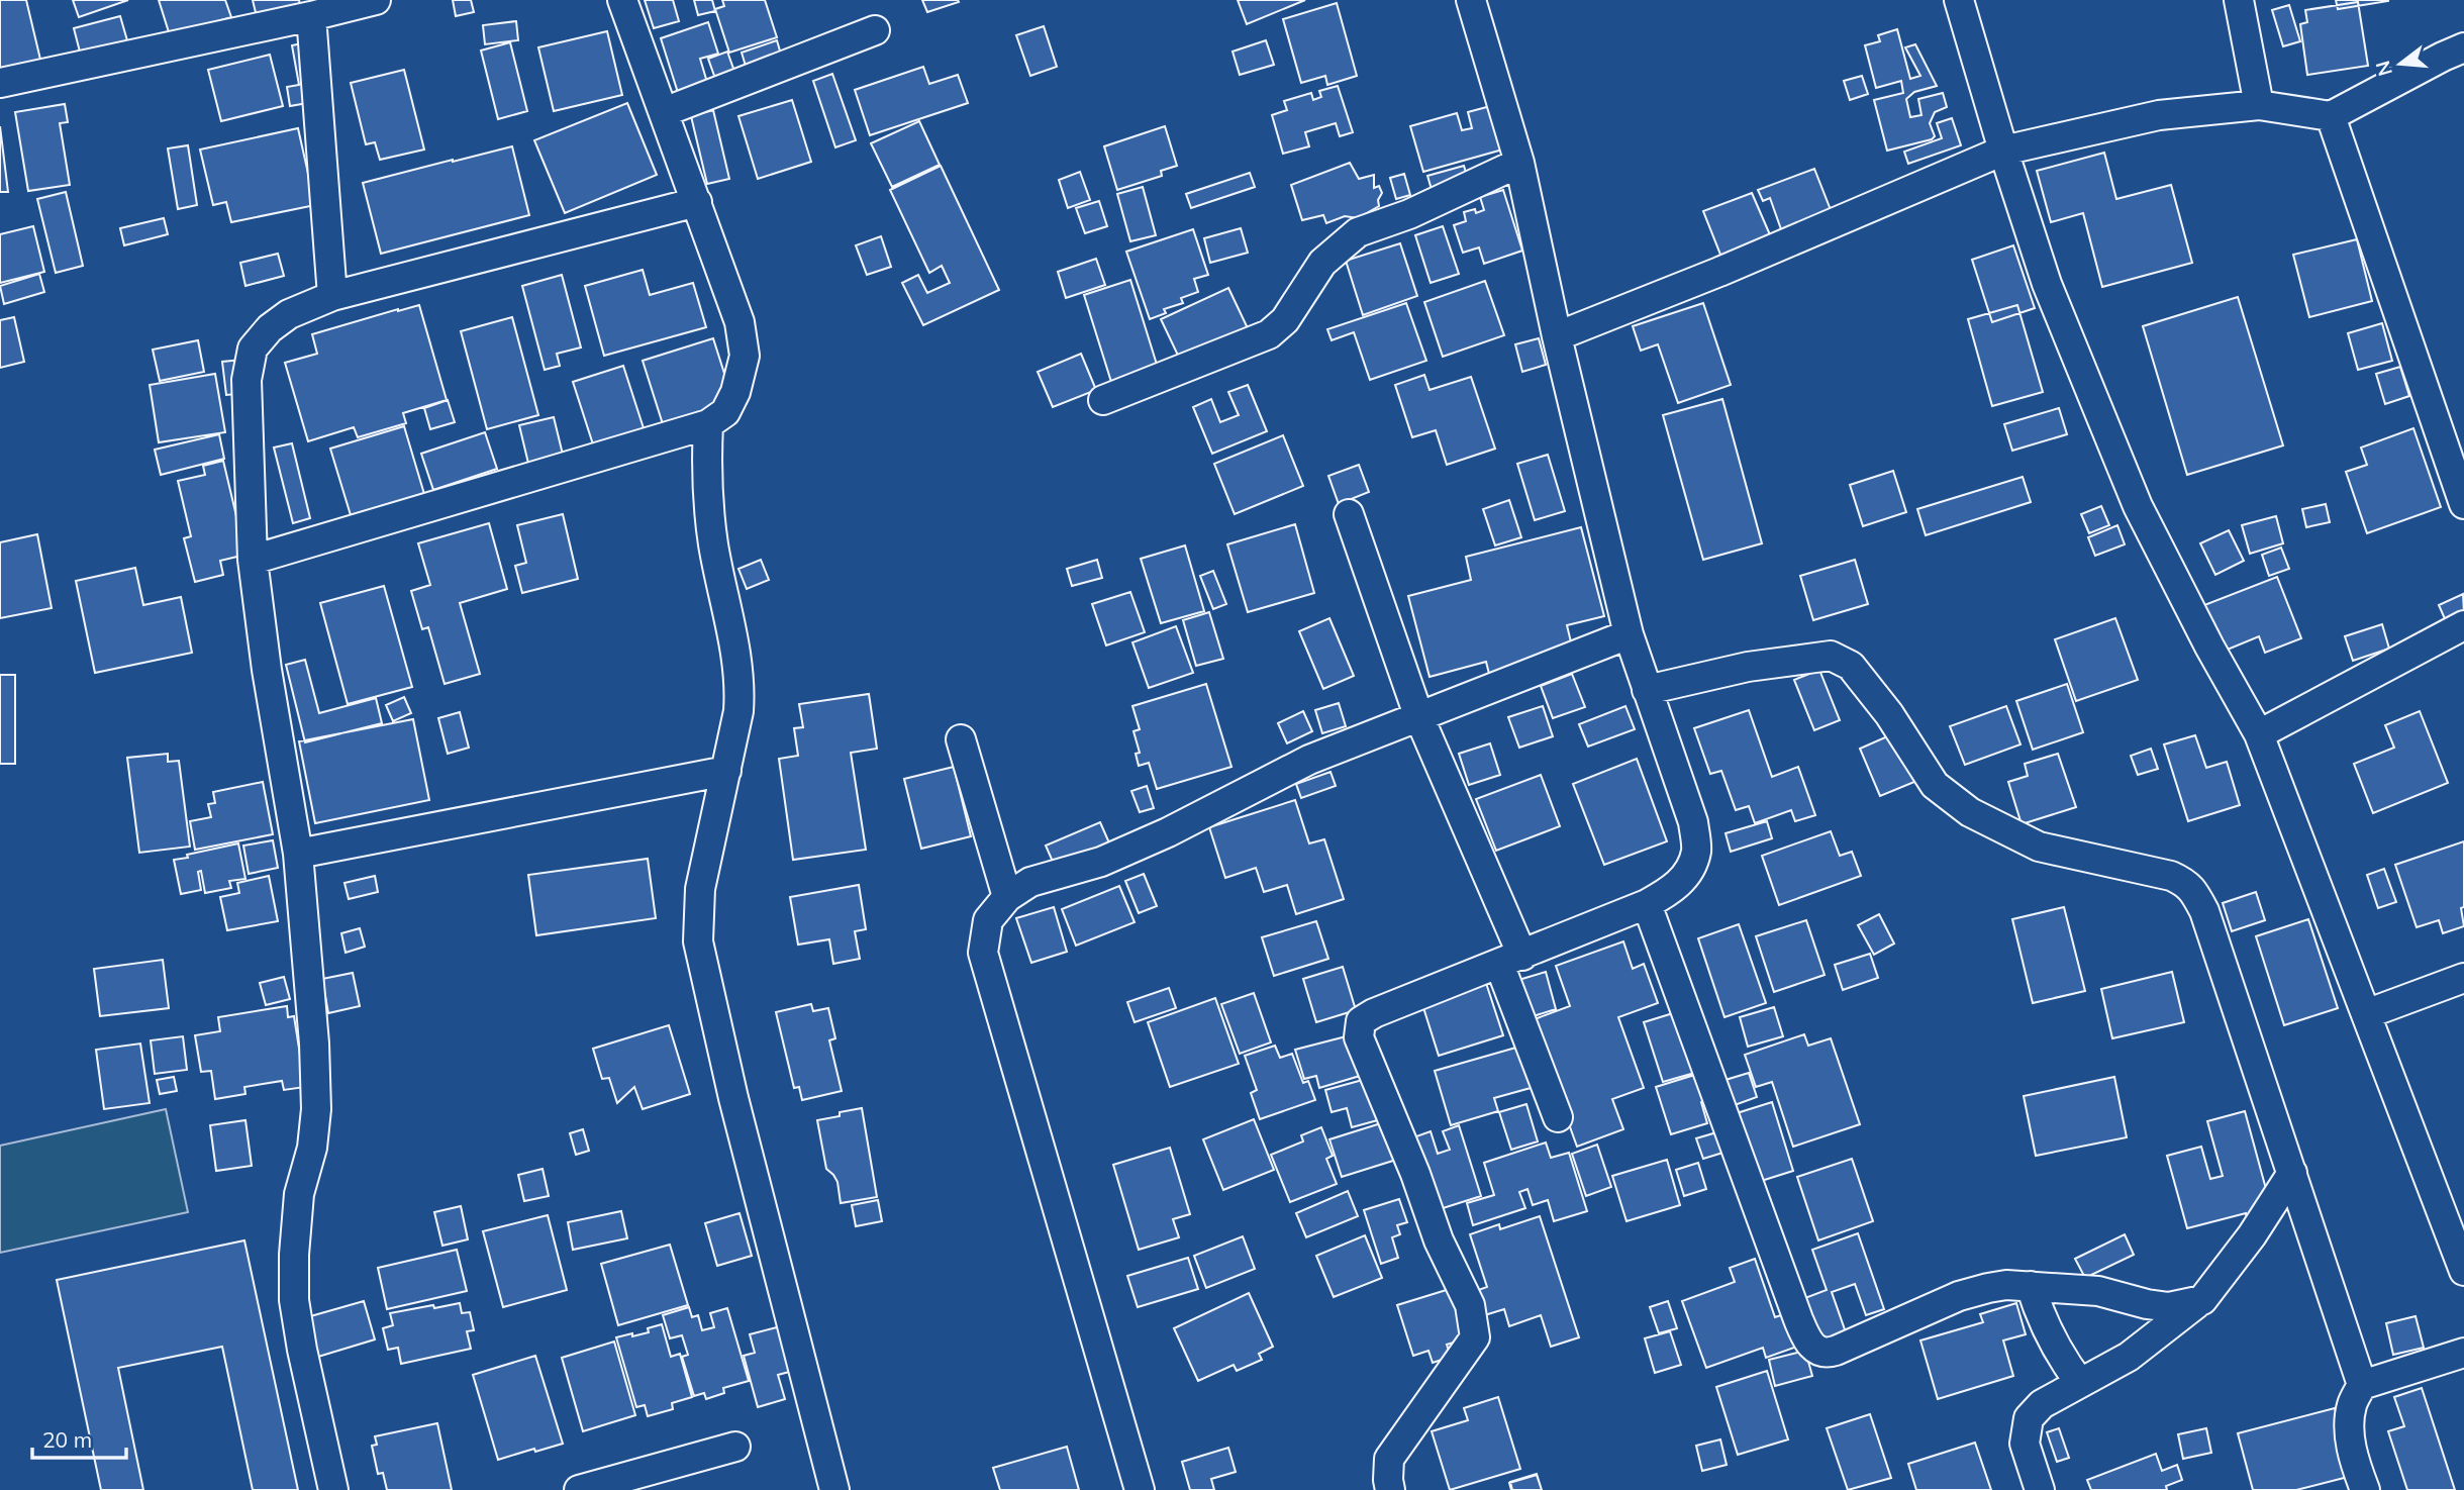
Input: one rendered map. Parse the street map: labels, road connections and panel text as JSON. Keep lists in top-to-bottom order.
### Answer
{
  "scale_bar": "20 m",
  "north": "left"
}
